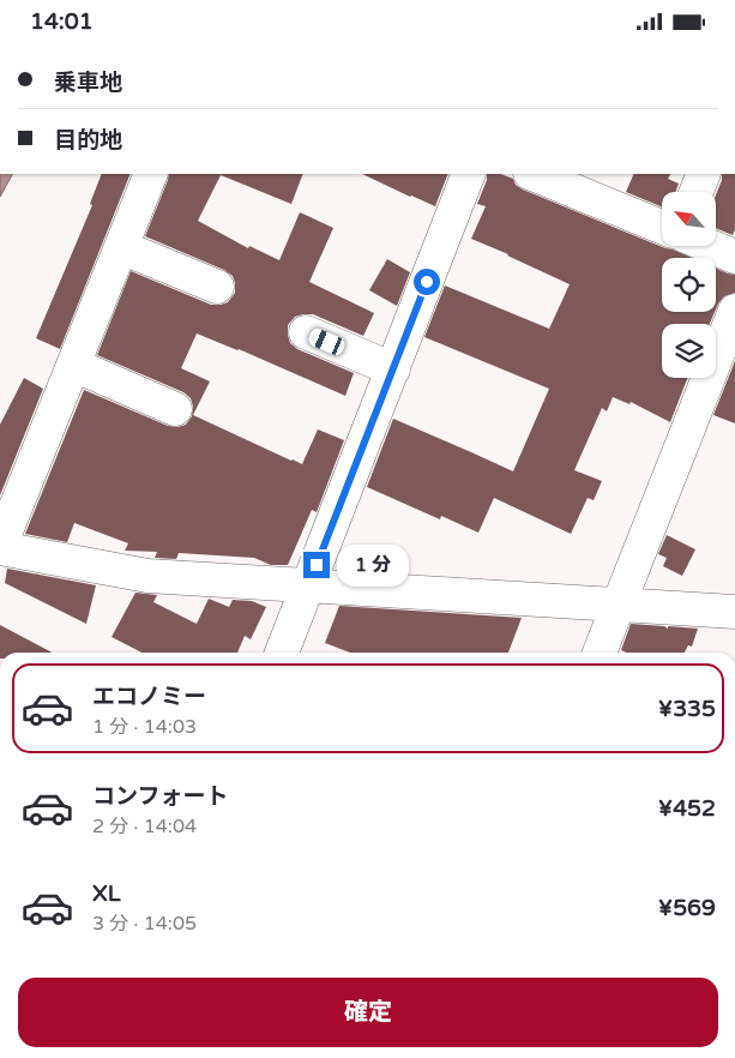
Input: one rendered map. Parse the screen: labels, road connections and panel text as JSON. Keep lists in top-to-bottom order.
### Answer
{
  "north": "top left",
  "page": {
    "status": "14:01",
    "banner": ["乗車地", "目的地"],
    "bubble": "1 分",
    "list": [
      {
        "name": "エコノミー",
        "note": "1 分 · 14:03",
        "value": "¥335"
      },
      {
        "name": "コンフォート",
        "note": "2 分 · 14:04",
        "value": "¥452"
      },
      {
        "name": "XL",
        "note": "3 分 · 14:05",
        "value": "¥569"
      }
    ],
    "buttons": "確定"
  }
}
